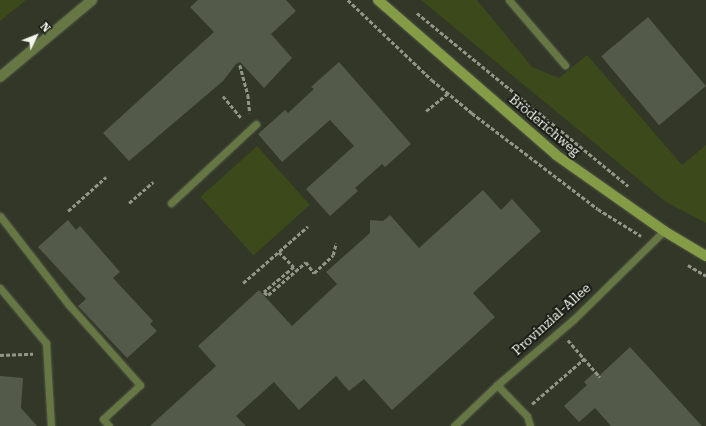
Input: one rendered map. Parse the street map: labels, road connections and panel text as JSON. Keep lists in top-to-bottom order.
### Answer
{
  "streets": {
    "street": ["Bröderichweg"],
    "lane": ["Provinzial-Allee"]
  },
  "crossings": [
    ["Bröderichweg", "Provinzial-Allee"]
  ],
  "north": "top right"
}
